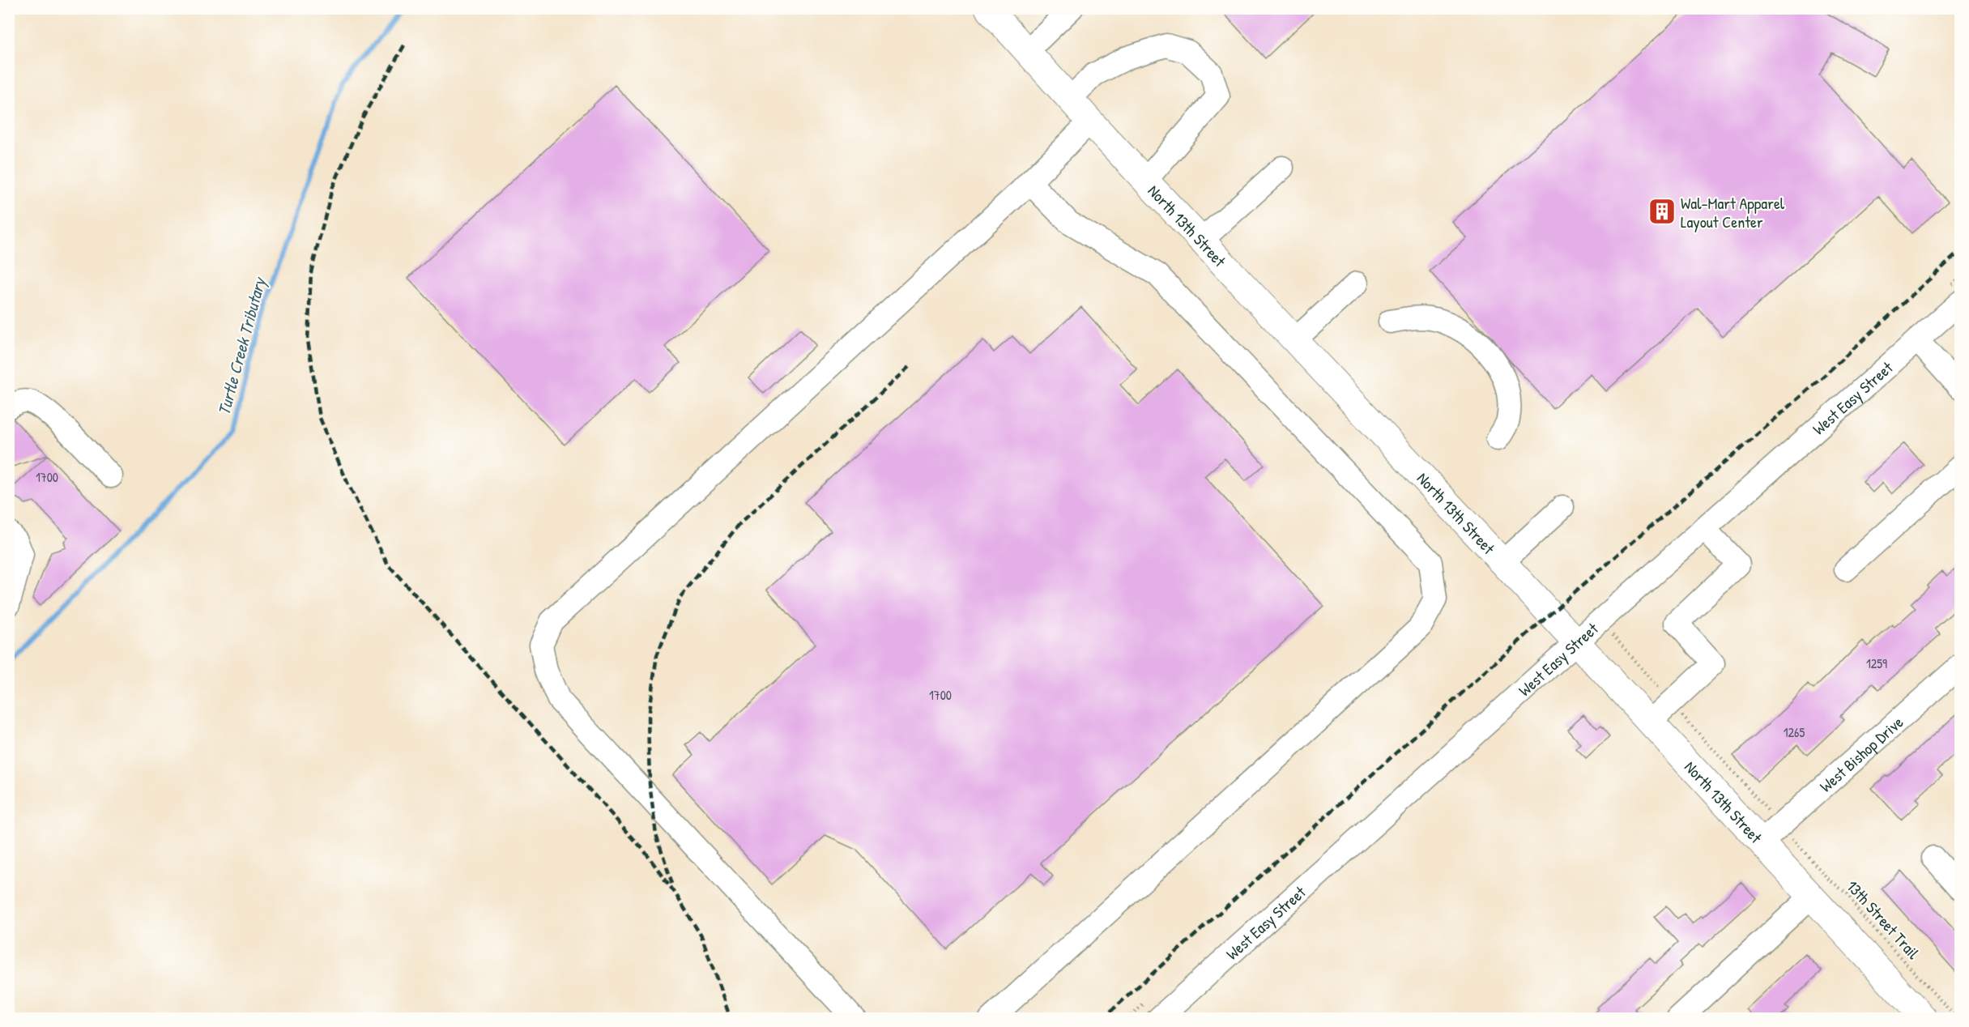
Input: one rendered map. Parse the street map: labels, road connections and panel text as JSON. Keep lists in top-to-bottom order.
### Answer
{
  "streets": {
    "main road": ["North 13th Street"],
    "street": ["West Easy Street", "West Bishop Drive"],
    "path": ["13th Street Trail"]
  },
  "crossings": [
    ["North 13th Street", "West Easy Street"],
    ["North 13th Street", "West Bishop Drive"]
  ],
  "water": ["Turtle Creek Tributary"],
  "places": {
    "building": ["Wal-Mart Apparel Layout Center"]
  },
  "house_numbers": [
    "1700",
    "1259",
    "1700",
    "1265"
  ]
}
